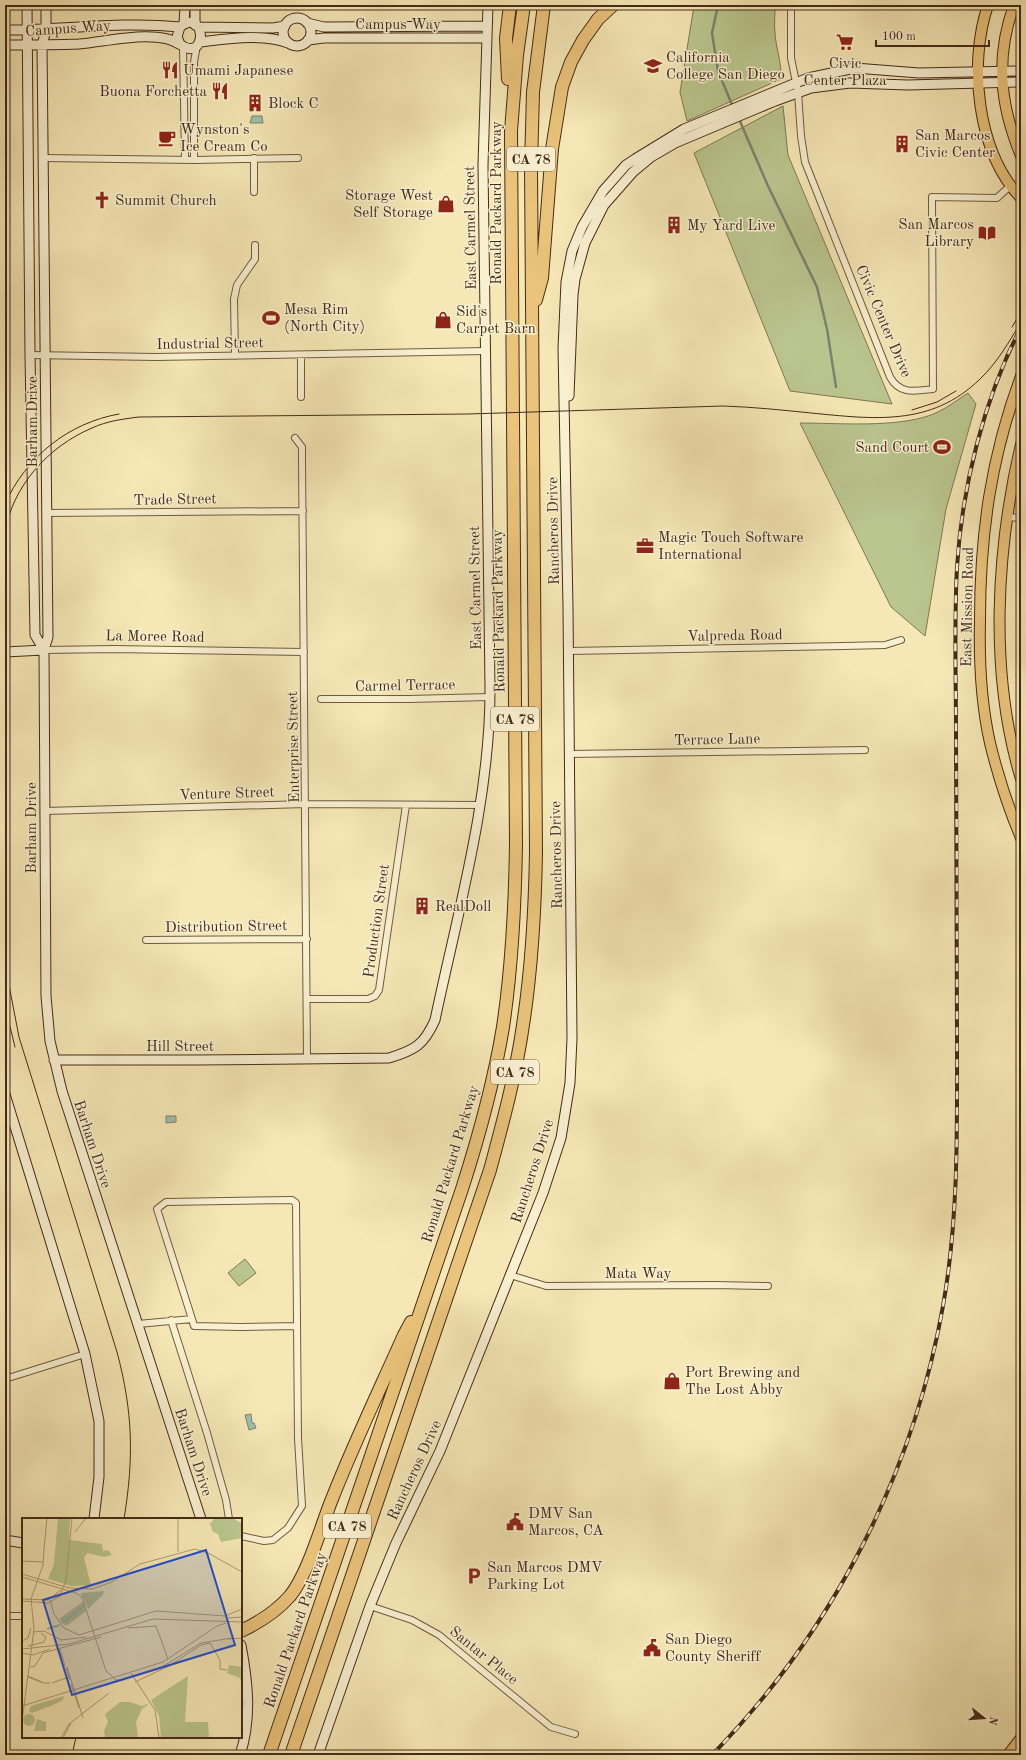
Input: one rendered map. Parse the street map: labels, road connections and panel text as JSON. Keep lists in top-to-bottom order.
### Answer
{
  "streets": {
    "highway": ["CA 78", "Ronald Packard Parkway"],
    "main road": [
      "Campus Way",
      "East Carmel Street",
      "Barham Drive",
      "Rancheros Drive",
      "East Mission Road",
      "La Moree Road",
      "Hill Street"
    ],
    "street": [
      "Civic Center Drive",
      "Industrial Street",
      "Trade Street",
      "Valpreda Road",
      "Carmel Terrace",
      "Terrace Lane",
      "Enterprise Street",
      "Venture Street",
      "Production Street",
      "Distribution Street",
      "Mata Way",
      "Santar Place"
    ]
  },
  "crossings": [
    ["Campus Way", "East Carmel Street"],
    ["Campus Way", "Barham Drive"],
    ["East Carmel Street", "Industrial Street"],
    ["East Carmel Street", "Carmel Terrace"],
    ["East Carmel Street", "Enterprise Street"],
    ["East Carmel Street", "Venture Street"],
    ["East Carmel Street", "Hill Street"],
    ["Civic Center Drive", "Rancheros Drive"],
    ["Industrial Street", "Barham Drive"],
    ["Barham Drive", "Trade Street"],
    ["Barham Drive", "La Moree Road"],
    ["Barham Drive", "Venture Street"],
    ["Barham Drive", "Hill Street"],
    ["Trade Street", "Enterprise Street"],
    ["Rancheros Drive", "Valpreda Road"],
    ["Rancheros Drive", "Terrace Lane"],
    ["Rancheros Drive", "Mata Way"],
    ["Rancheros Drive", "Santar Place"],
    ["La Moree Road", "Enterprise Street"],
    ["Enterprise Street", "Venture Street"],
    ["Enterprise Street", "Production Street"],
    ["Enterprise Street", "Distribution Street"],
    ["Enterprise Street", "Hill Street"],
    ["Venture Street", "Production Street"]
  ],
  "places": {
    "supermarket": ["Civic Center Plaza"],
    "school or university": ["California College San Diego"],
    "restaurant": ["Umami Japanese", "Buona Forchetta"],
    "building": [
      "Block C",
      "San Marcos Civic Center",
      "My Yard Live",
      "RealDoll"
    ],
    "cafe": ["Wynston's Ice Cream Co"],
    "church": ["Summit Church"],
    "shop": ["Storage West Self Storage", "Sid's Carpet Barn", "Port Brewing and The Lost Abby"],
    "library": ["San Marcos Library"],
    "sports": ["Mesa Rim (North City)", "Sand Court"],
    "office": ["Magic Touch Software International"],
    "public building": ["DMV San Marcos, CA", "San Diego County Sheriff"],
    "parking": ["San Marcos DMV Parking Lot"]
  },
  "scale_bar": "100 m",
  "north": "right"
}
